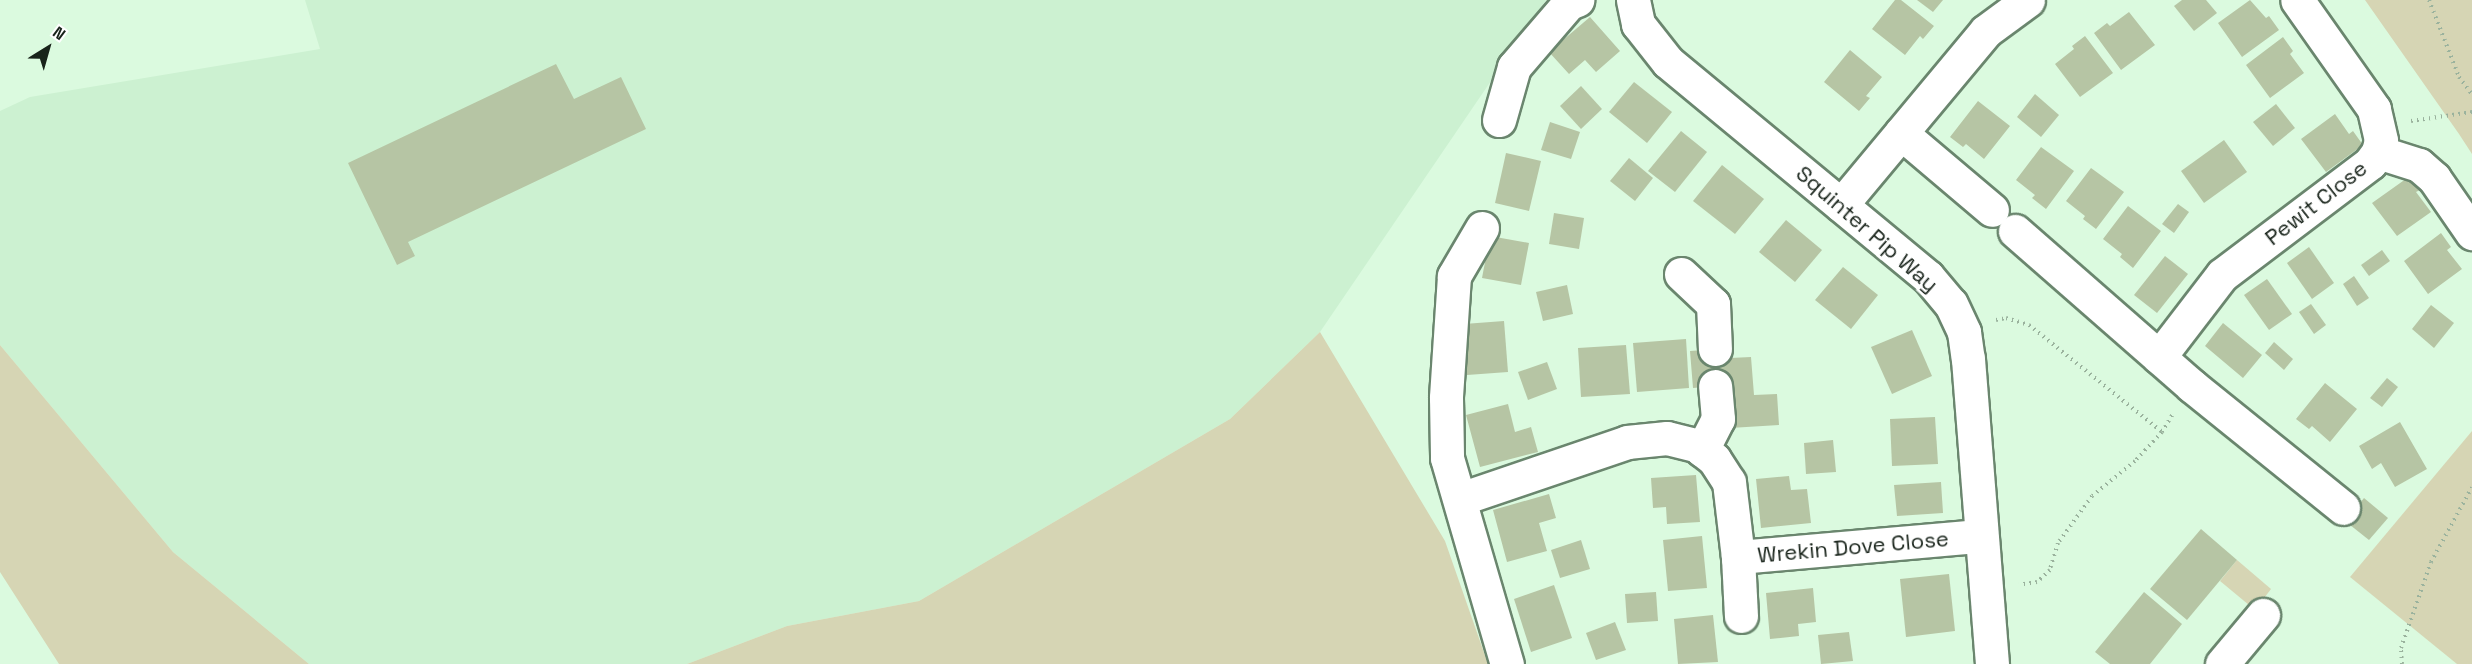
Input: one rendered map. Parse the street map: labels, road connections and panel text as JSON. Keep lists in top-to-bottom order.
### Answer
{
  "streets": {
    "street": ["Pewit Close", "Squinter Pip Way", "Wrekin Dove Close"]
  },
  "crossings": [
    ["Squinter Pip Way", "Wrekin Dove Close"]
  ],
  "north": "top right"
}
